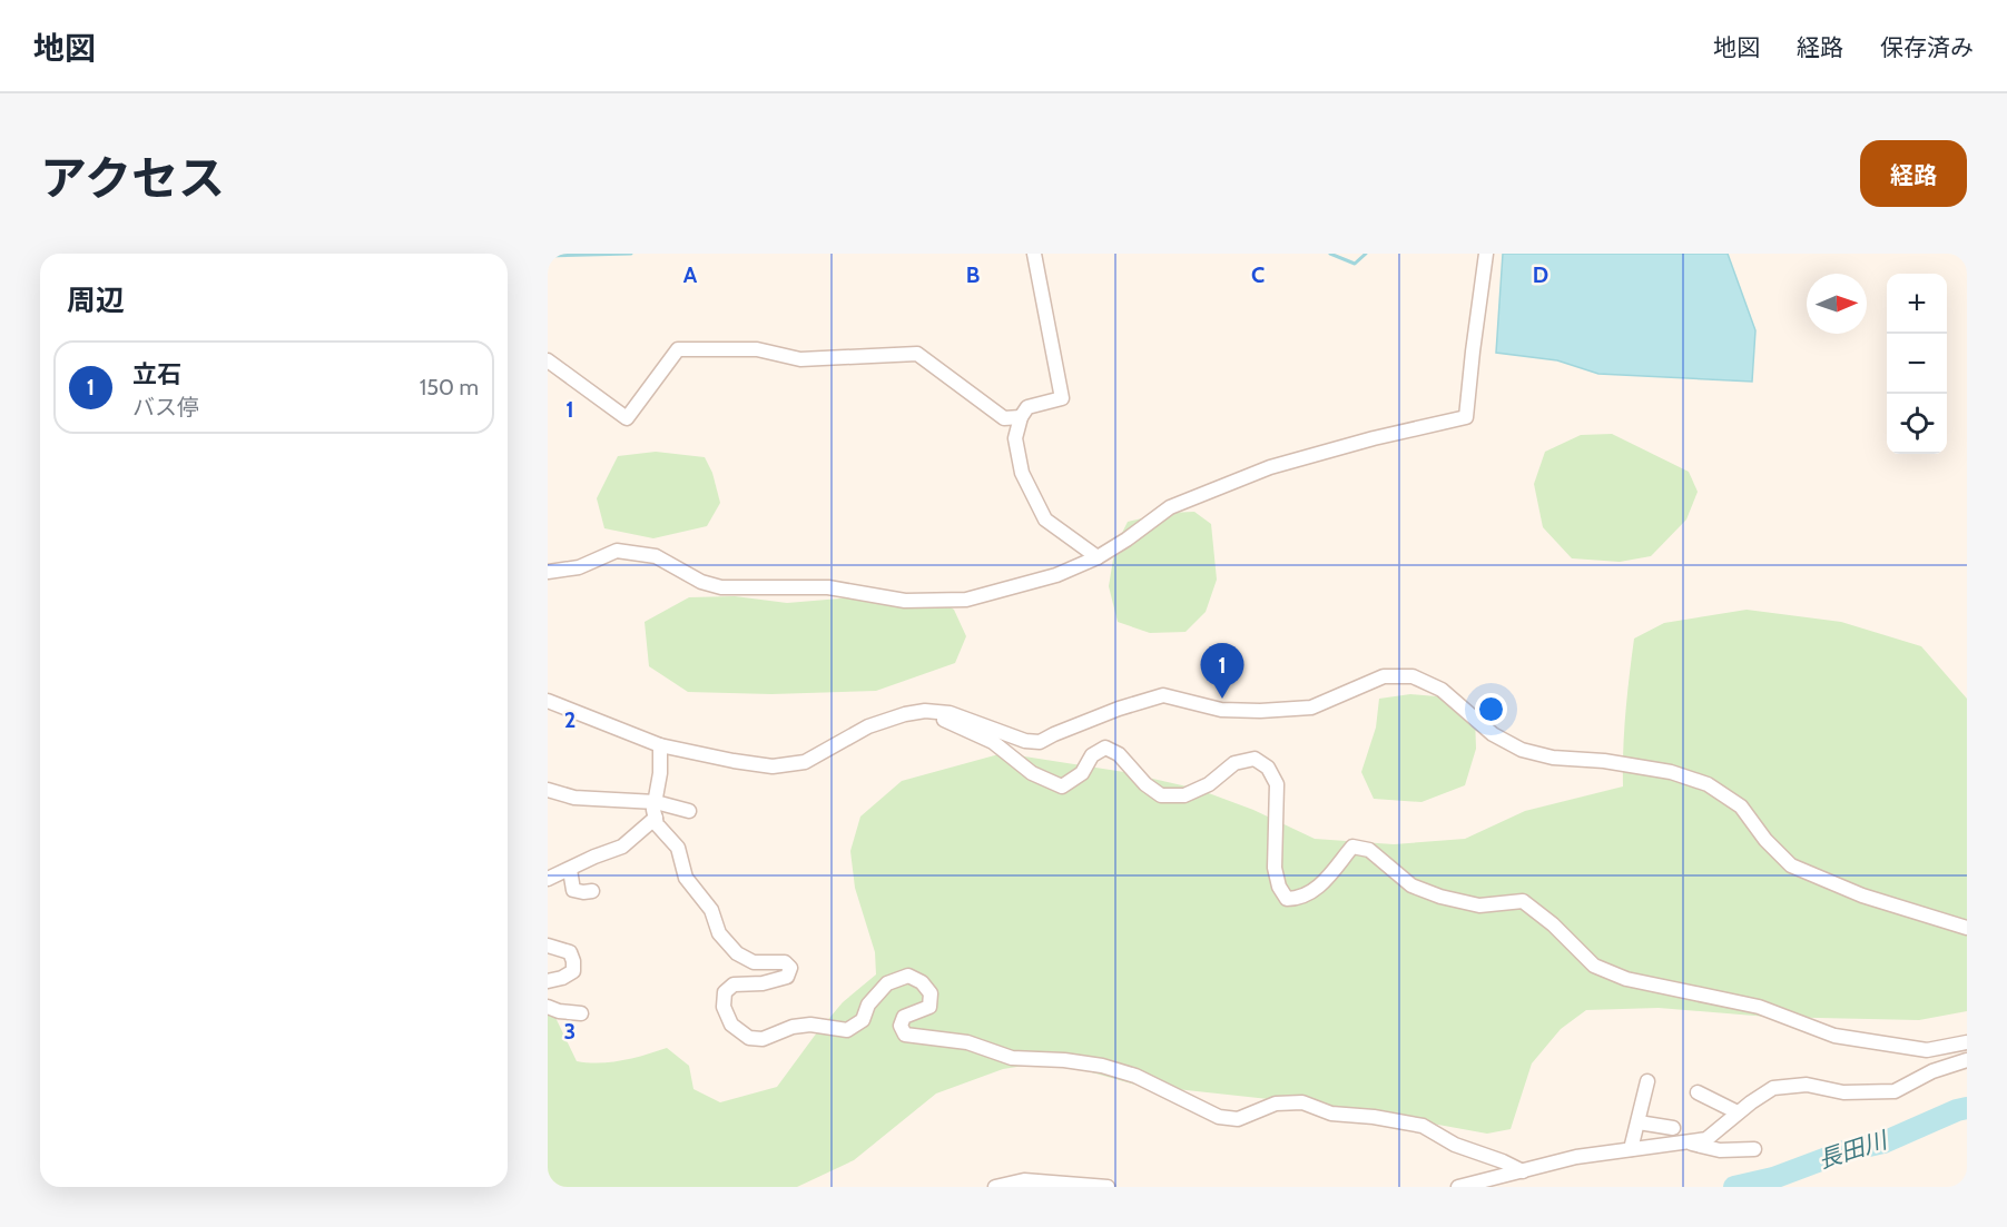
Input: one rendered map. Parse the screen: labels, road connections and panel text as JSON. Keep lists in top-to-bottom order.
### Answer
{
  "water": ["長田川"],
  "north": "right",
  "page": {
    "header": "地図",
    "nav": ["地図", "経路", "保存済み"],
    "title": "アクセス",
    "buttons": "経路",
    "heading": "周辺",
    "map_buttons": ["+", "−"],
    "list": [
      {
        "mark": "1",
        "name": "立石",
        "note": "バス停",
        "value": "150 m"
      }
    ],
    "pins": "1"
  },
  "grid": {
    "columns": [
      "A",
      "B",
      "C",
      "D"
    ],
    "rows": ["1", "2", "3"]
  }
}
